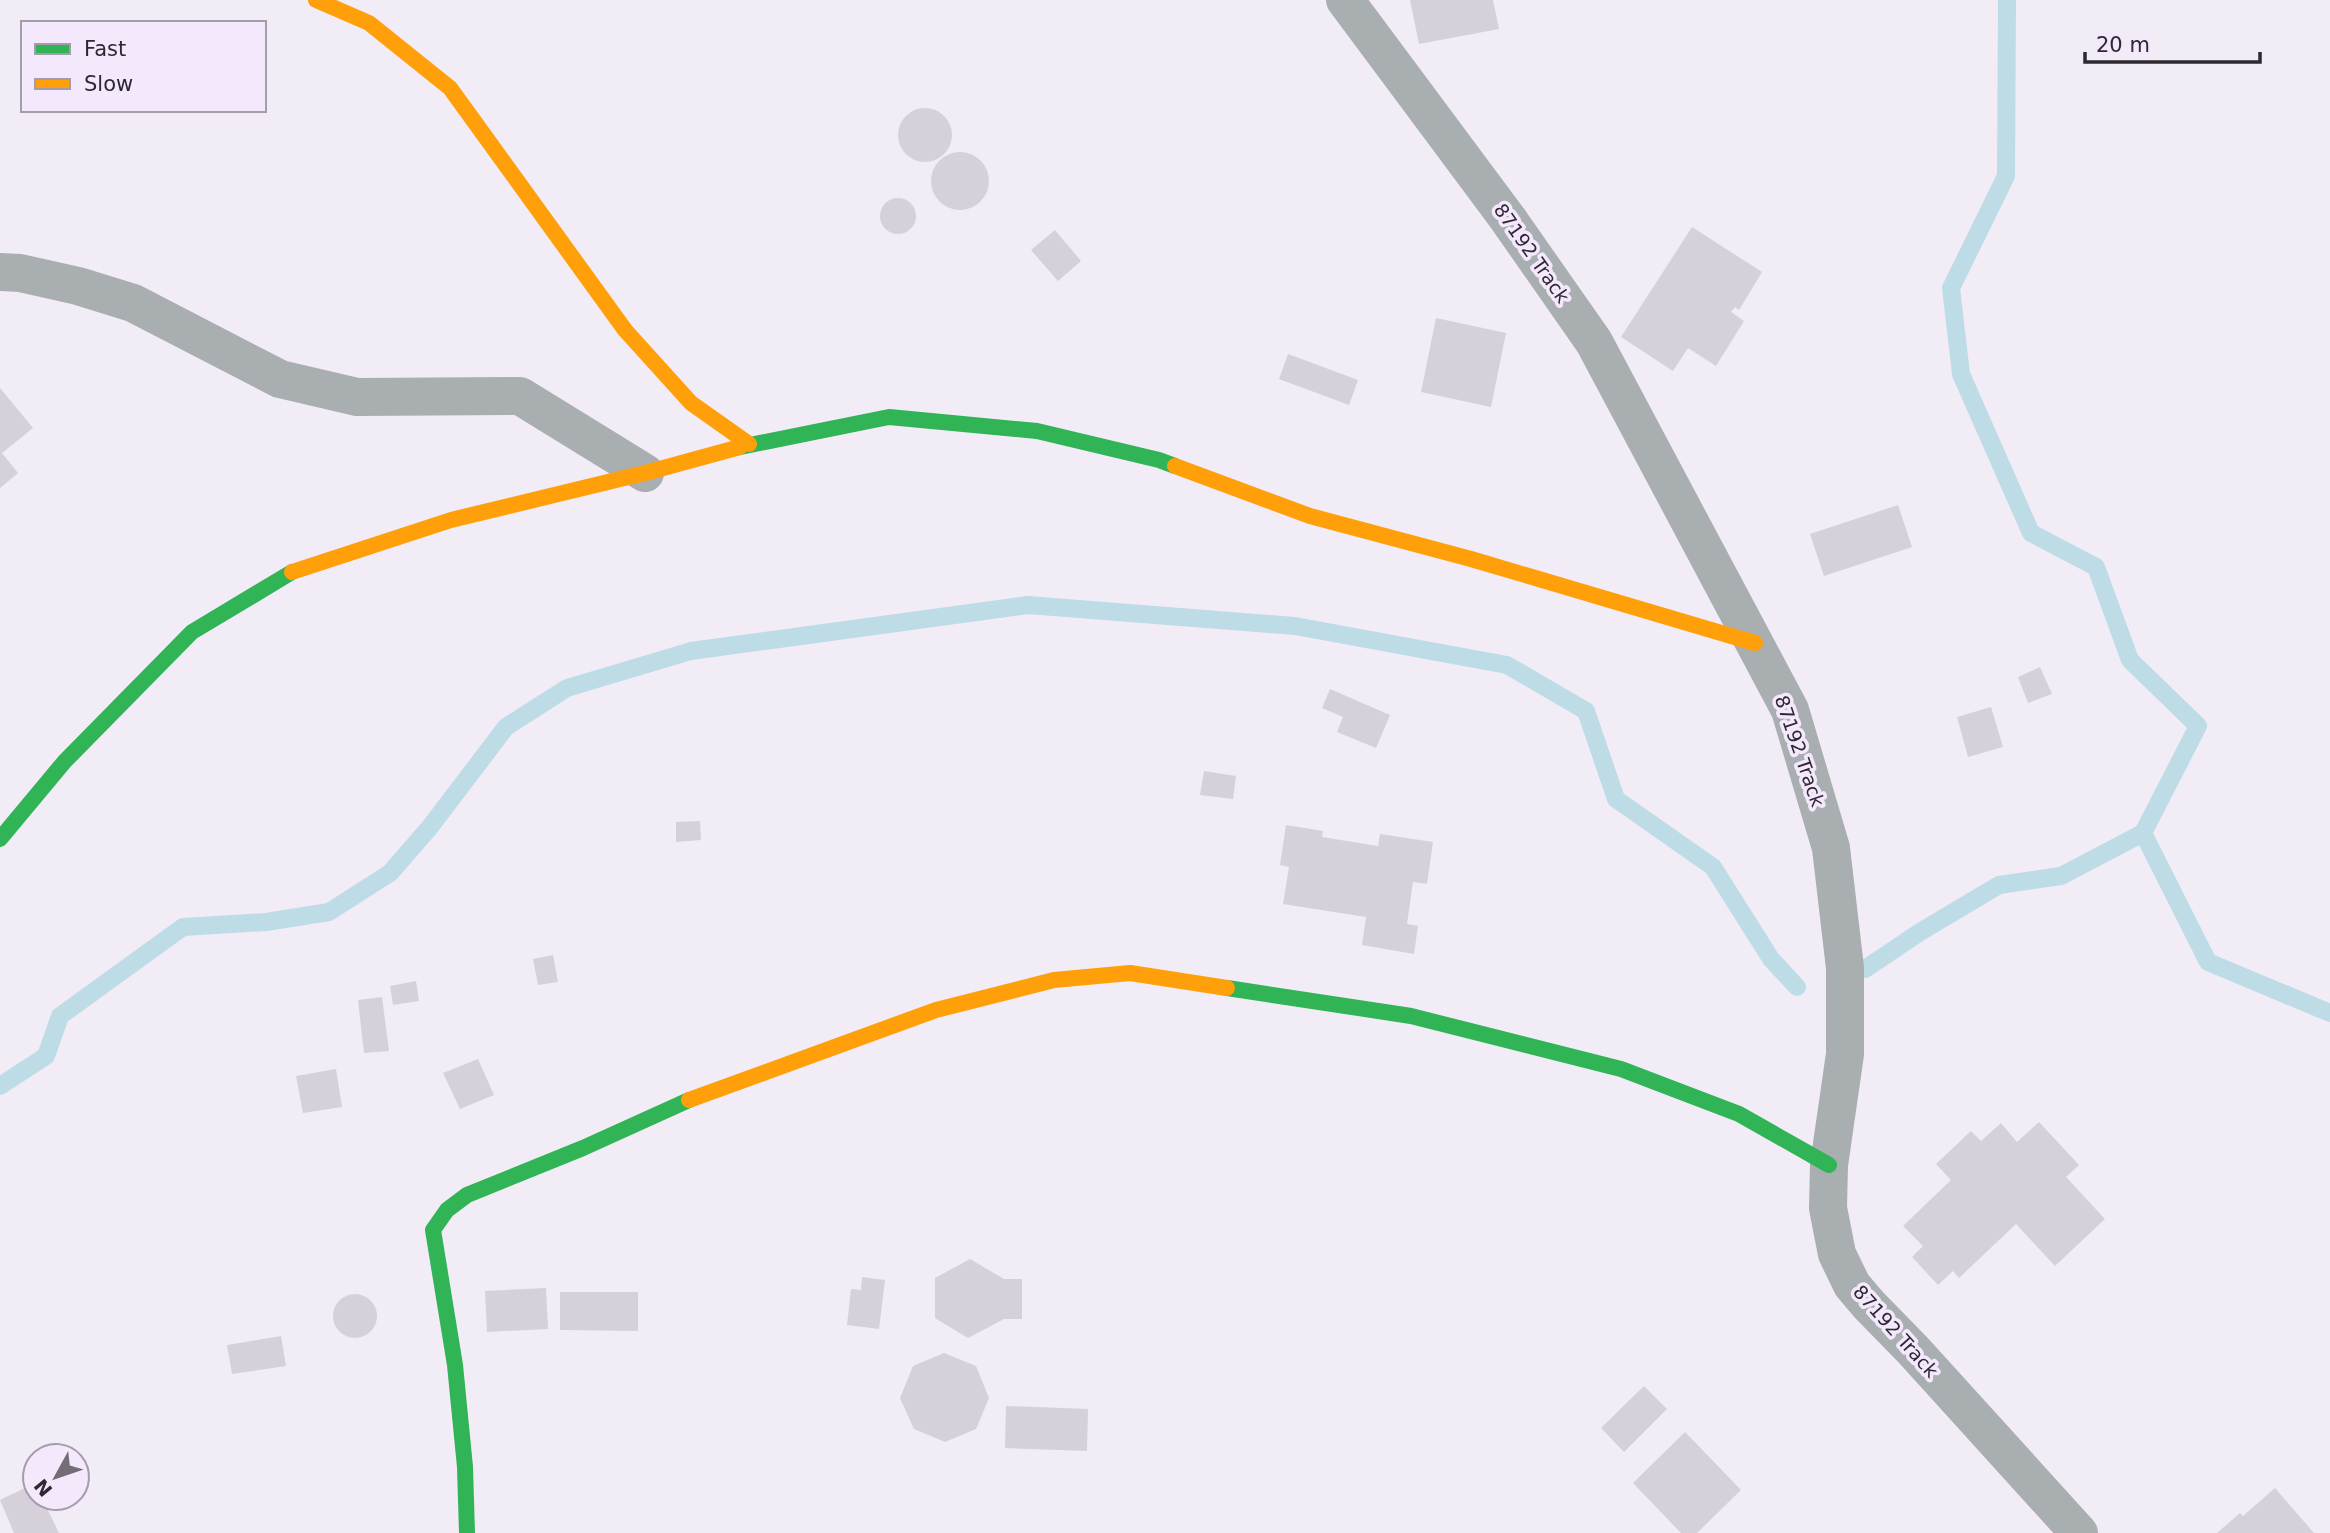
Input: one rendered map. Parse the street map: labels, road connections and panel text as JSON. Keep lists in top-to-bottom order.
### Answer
{
  "streets": {
    "street": ["87192 Track"]
  },
  "legend": ["Fast", "Slow"],
  "scale_bar": "20 m",
  "north": "bottom left"
}
